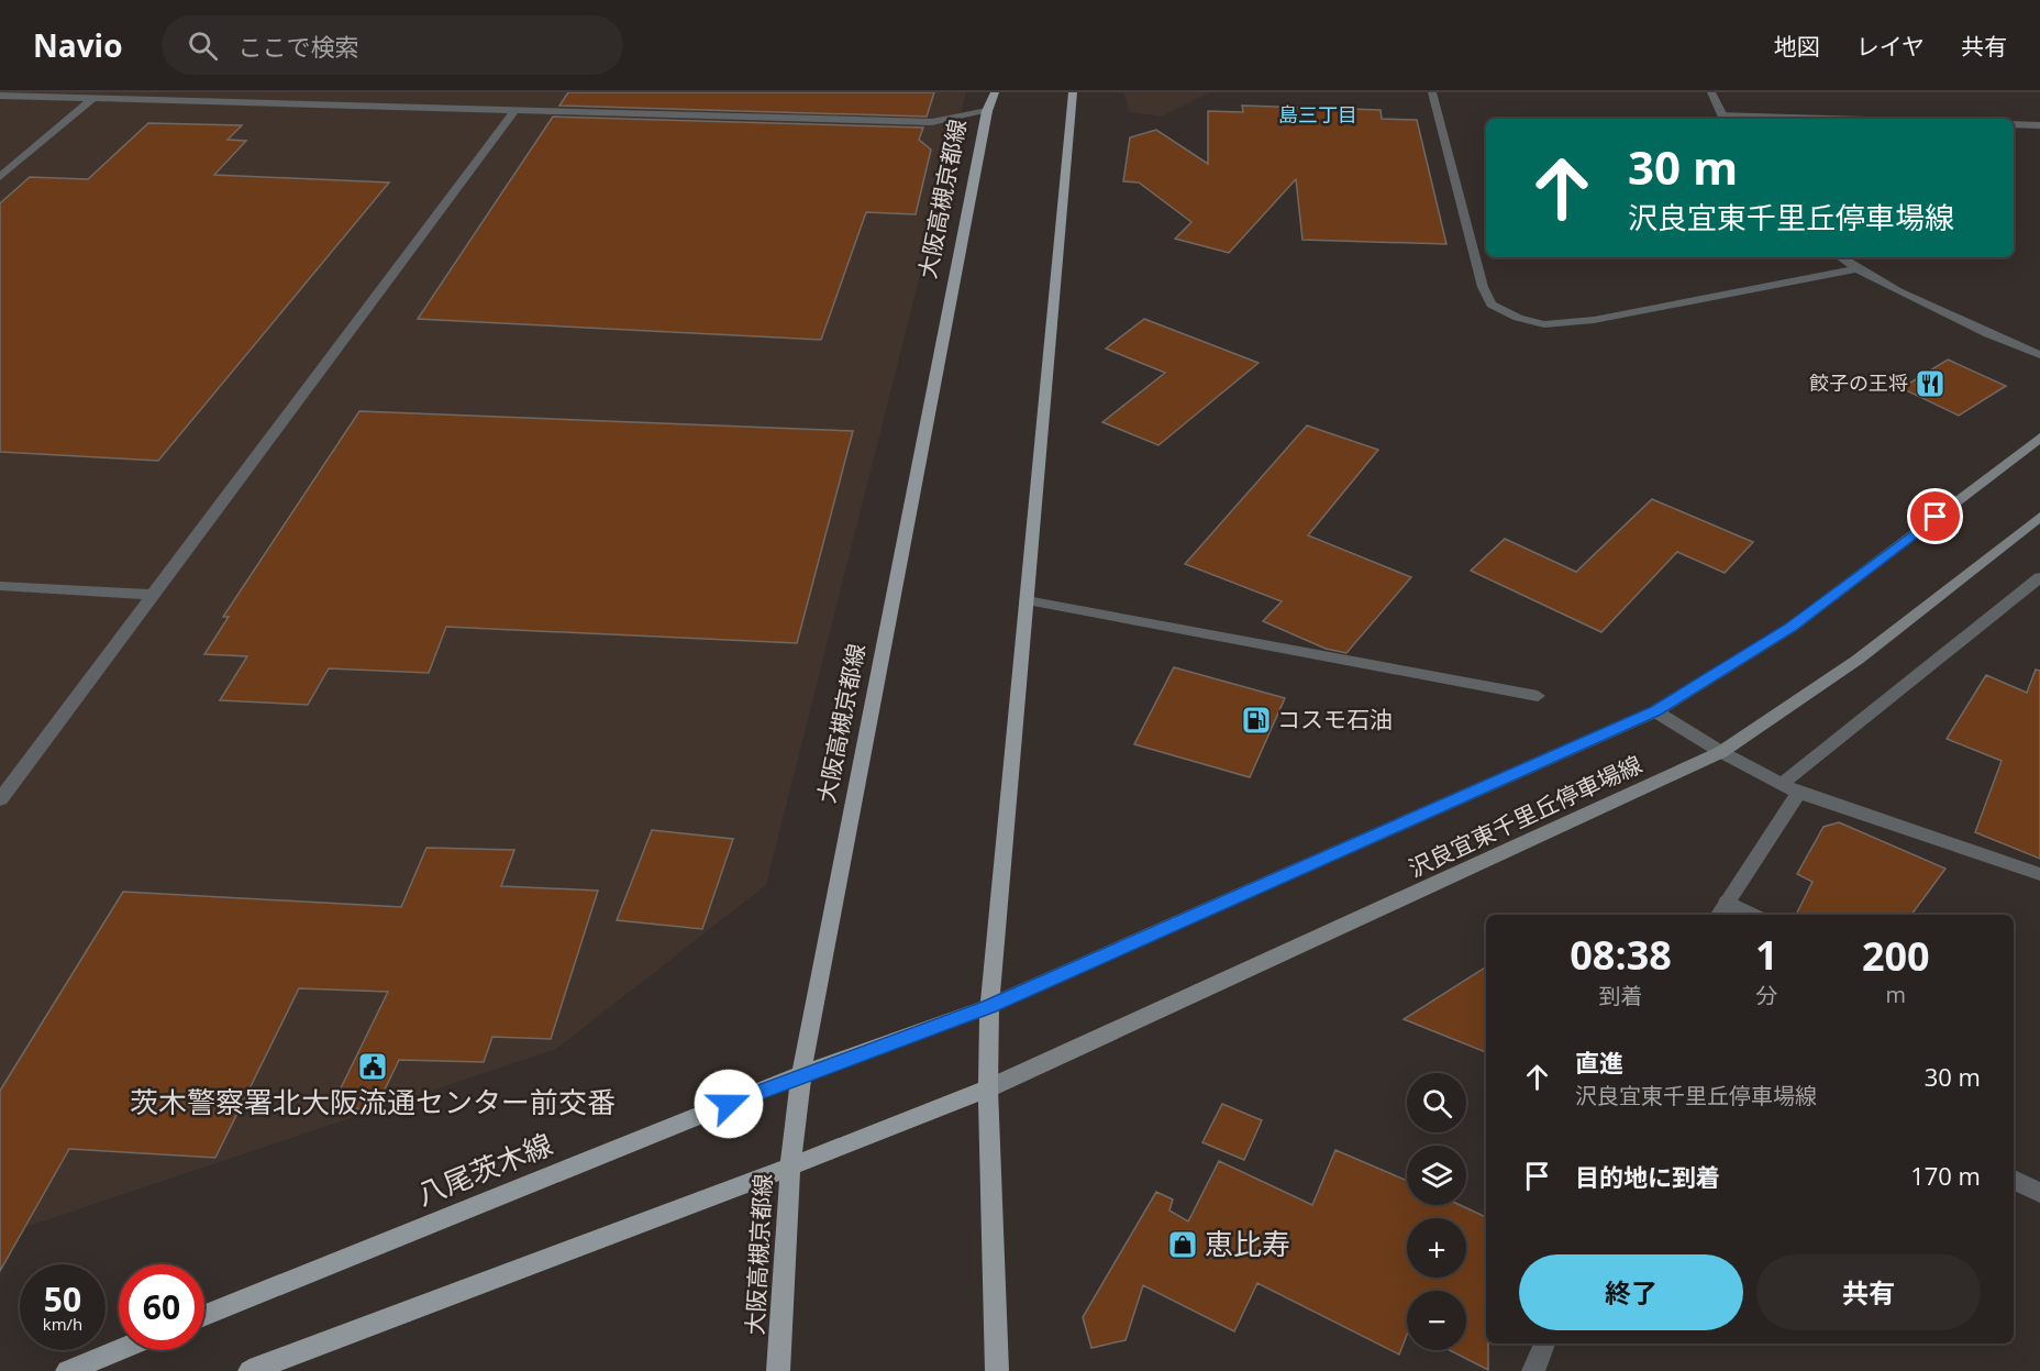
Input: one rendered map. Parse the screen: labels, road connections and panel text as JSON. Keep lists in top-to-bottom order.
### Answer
{
  "streets": {
    "main road": ["大阪高槻京都線", "沢良宜東千里丘停車場線", "八尾茨木線"]
  },
  "crossings": [
    ["大阪高槻京都線", "八尾茨木線"],
    ["沢良宜東千里丘停車場線", "八尾茨木線"]
  ],
  "districts": ["島三丁目"],
  "places": {
    "restaurant": ["餃子の王将"],
    "fuel station": ["コスモ石油"],
    "public building": ["茨木警察署北大阪流通センター前交番"],
    "shop": ["恵比寿"]
  },
  "page": {
    "header": "Navio",
    "search": "ここで検索",
    "nav": ["地図", "レイヤ", "共有"],
    "turn": ["30 m", "沢良宜東千里丘停車場線"],
    "eta": [
      "08:38",
      "到着",
      "1",
      "分",
      "200",
      "m"
    ],
    "list": [
      {
        "name": "直進",
        "note": "沢良宜東千里丘停車場線",
        "value": "30 m"
      },
      {
        "name": "目的地に到着",
        "value": "170 m"
      }
    ],
    "map_buttons": ["+", "−"],
    "buttons": ["終了", "共有"],
    "speed": "50 km/h",
    "limit": "60"
  }
}
